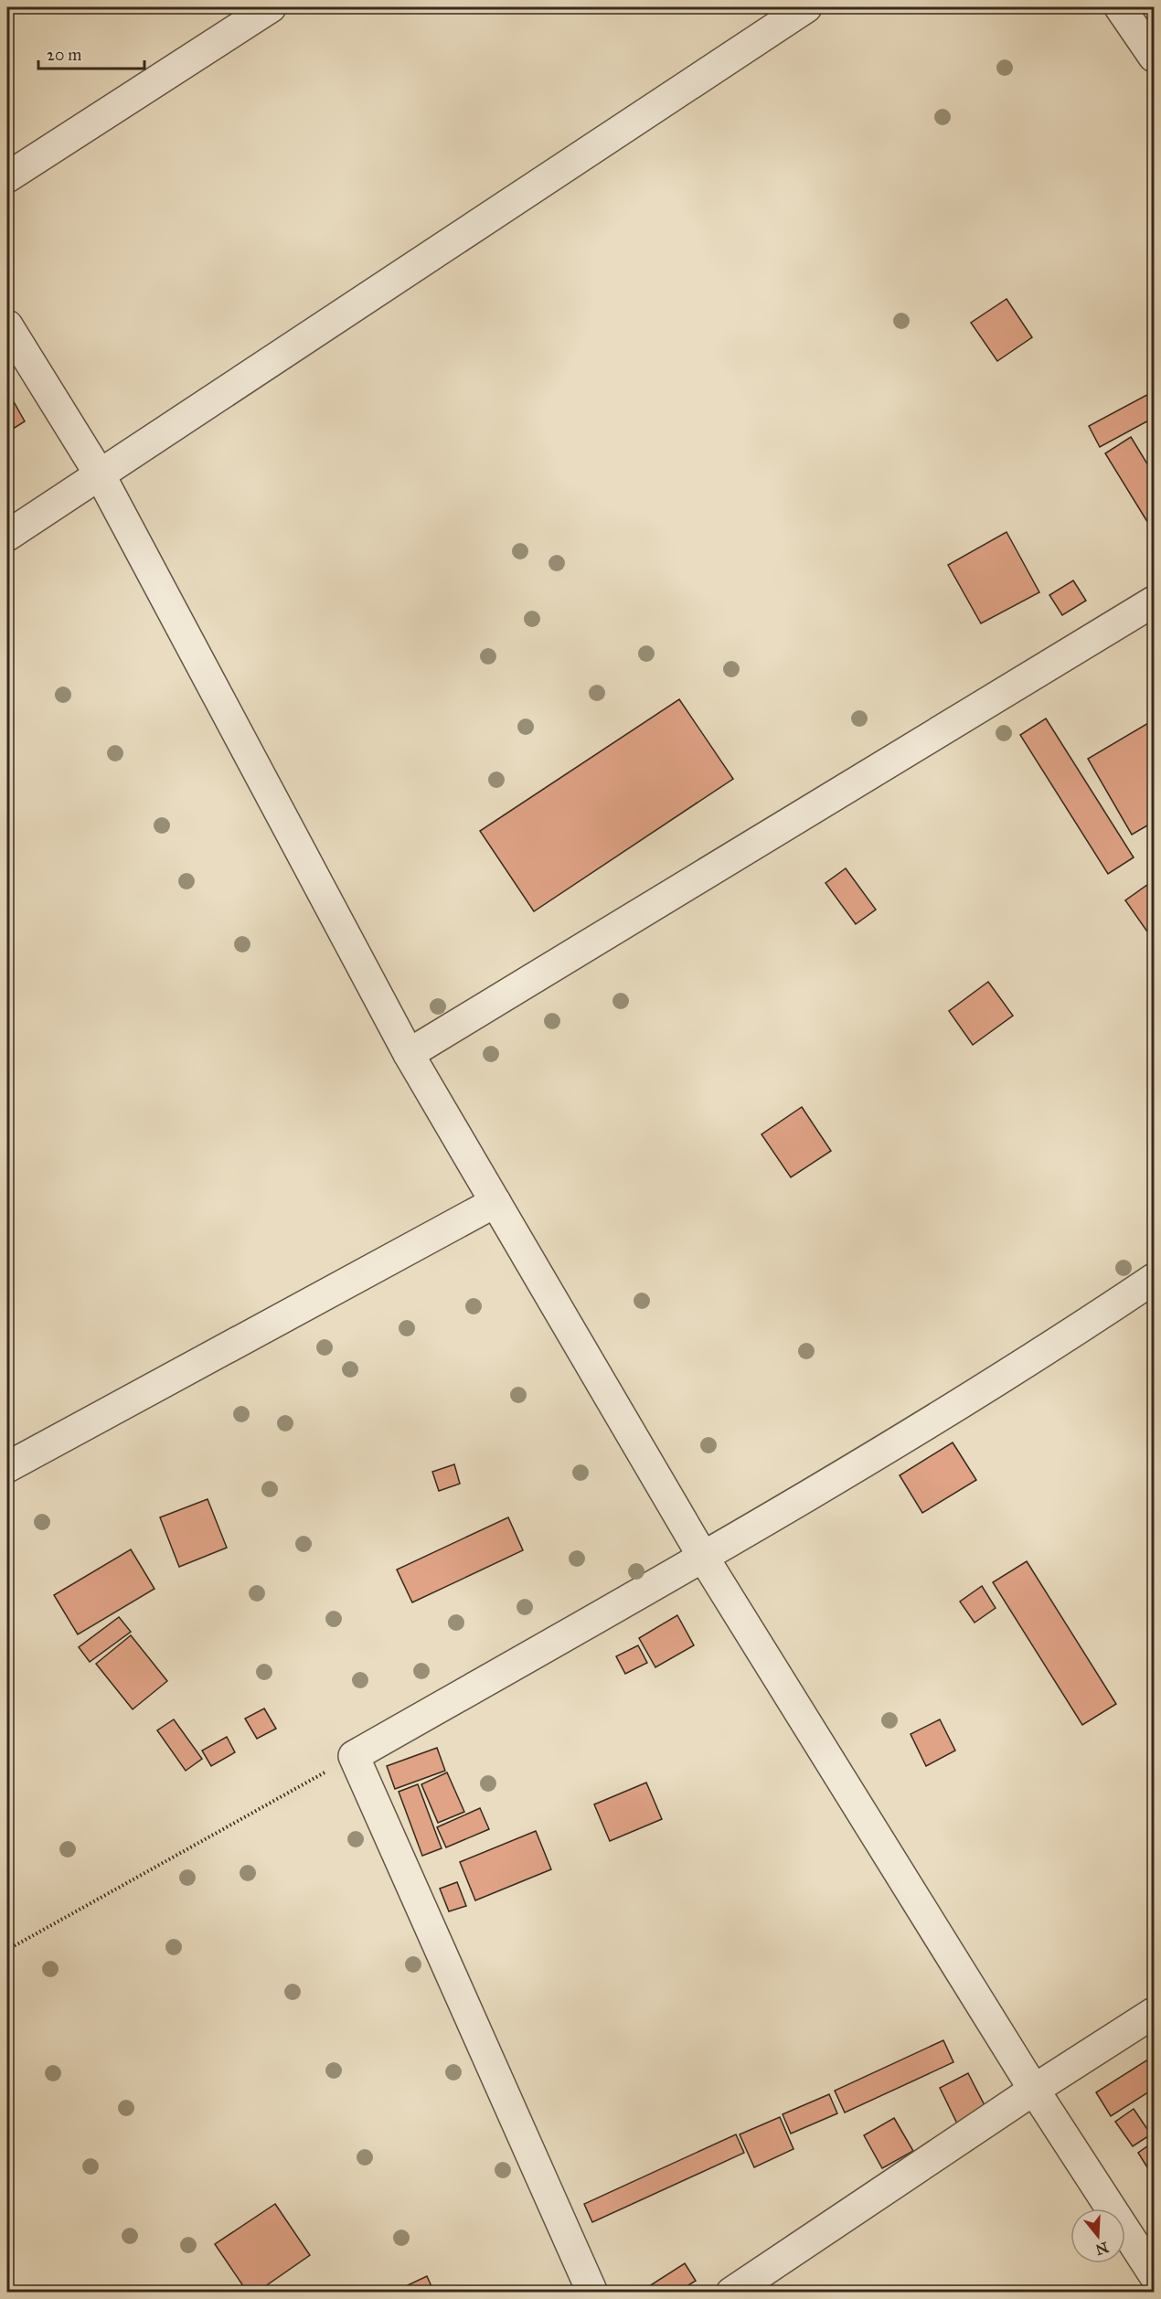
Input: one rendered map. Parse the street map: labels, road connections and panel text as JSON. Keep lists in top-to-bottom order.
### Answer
{
  "scale_bar": "20 m",
  "north": "bottom"
}
